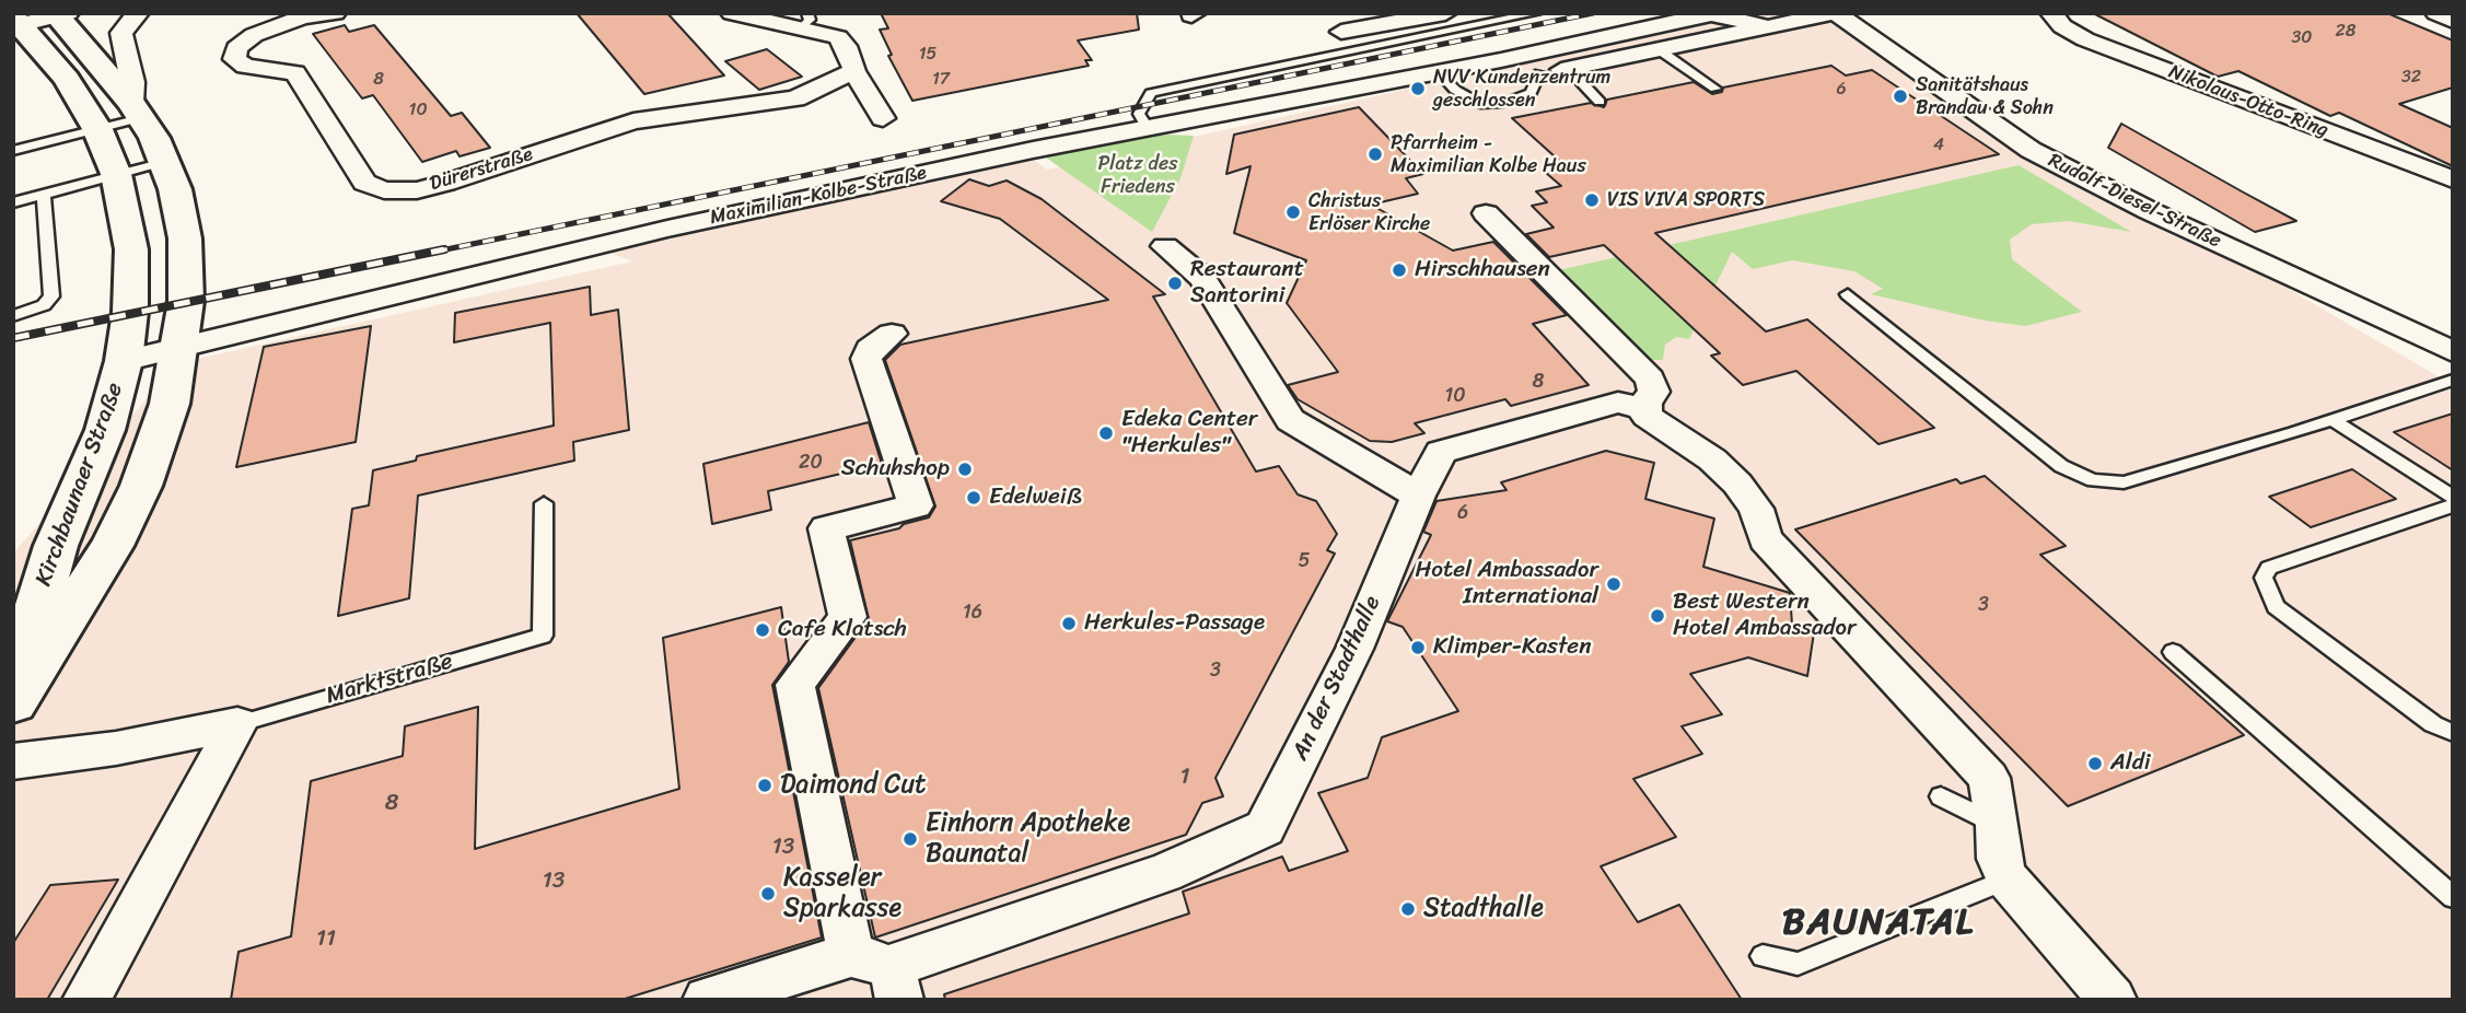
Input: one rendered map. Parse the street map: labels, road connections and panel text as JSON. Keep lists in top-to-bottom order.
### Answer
{
  "streets": {
    "street": [
      "Nikolaus-Otto-Ring",
      "Dürerstraße",
      "Maximilian-Kolbe-Straße",
      "Rudolf-Diesel-Straße",
      "Kirchbaunaer Straße",
      "An der Stadthalle",
      "Marktstraße"
    ]
  },
  "crossings": [
    ["Maximilian-Kolbe-Straße", "Rudolf-Diesel-Straße"],
    ["Maximilian-Kolbe-Straße", "Kirchbaunaer Straße"]
  ],
  "districts": ["BAUNATAL"],
  "parks": ["Platz des Friedens"],
  "places": [
    "NVV Kundenzentrum geschlossen",
    "Sanitätshaus Brandau & Sohn",
    "Pfarrheim - Maximilian Kolbe Haus",
    "VIS VIVA SPORTS",
    "Christus Erlöser Kirche",
    "Hirschhausen",
    "Restaurant Santorini",
    "Edeka Center \"Herkules\"",
    "Schuhshop",
    "Edelweiß",
    "Hotel Ambassador International",
    "Best Western Hotel Ambassador",
    "Herkules-Passage",
    "Cafe Klatsch",
    "Klimper-Kasten",
    "Aldi",
    "Daimond Cut",
    "Einhorn Apotheke Baunatal",
    "Kasseler Sparkasse",
    "Stadthalle"
  ],
  "house_numbers": [
    "28",
    "30",
    "15",
    "32",
    "8",
    "17",
    "6",
    "10",
    "4",
    "8",
    "10",
    "20",
    "6",
    "5",
    "3",
    "16",
    "3",
    "1",
    "8",
    "13",
    "13",
    "11"
  ]
}
